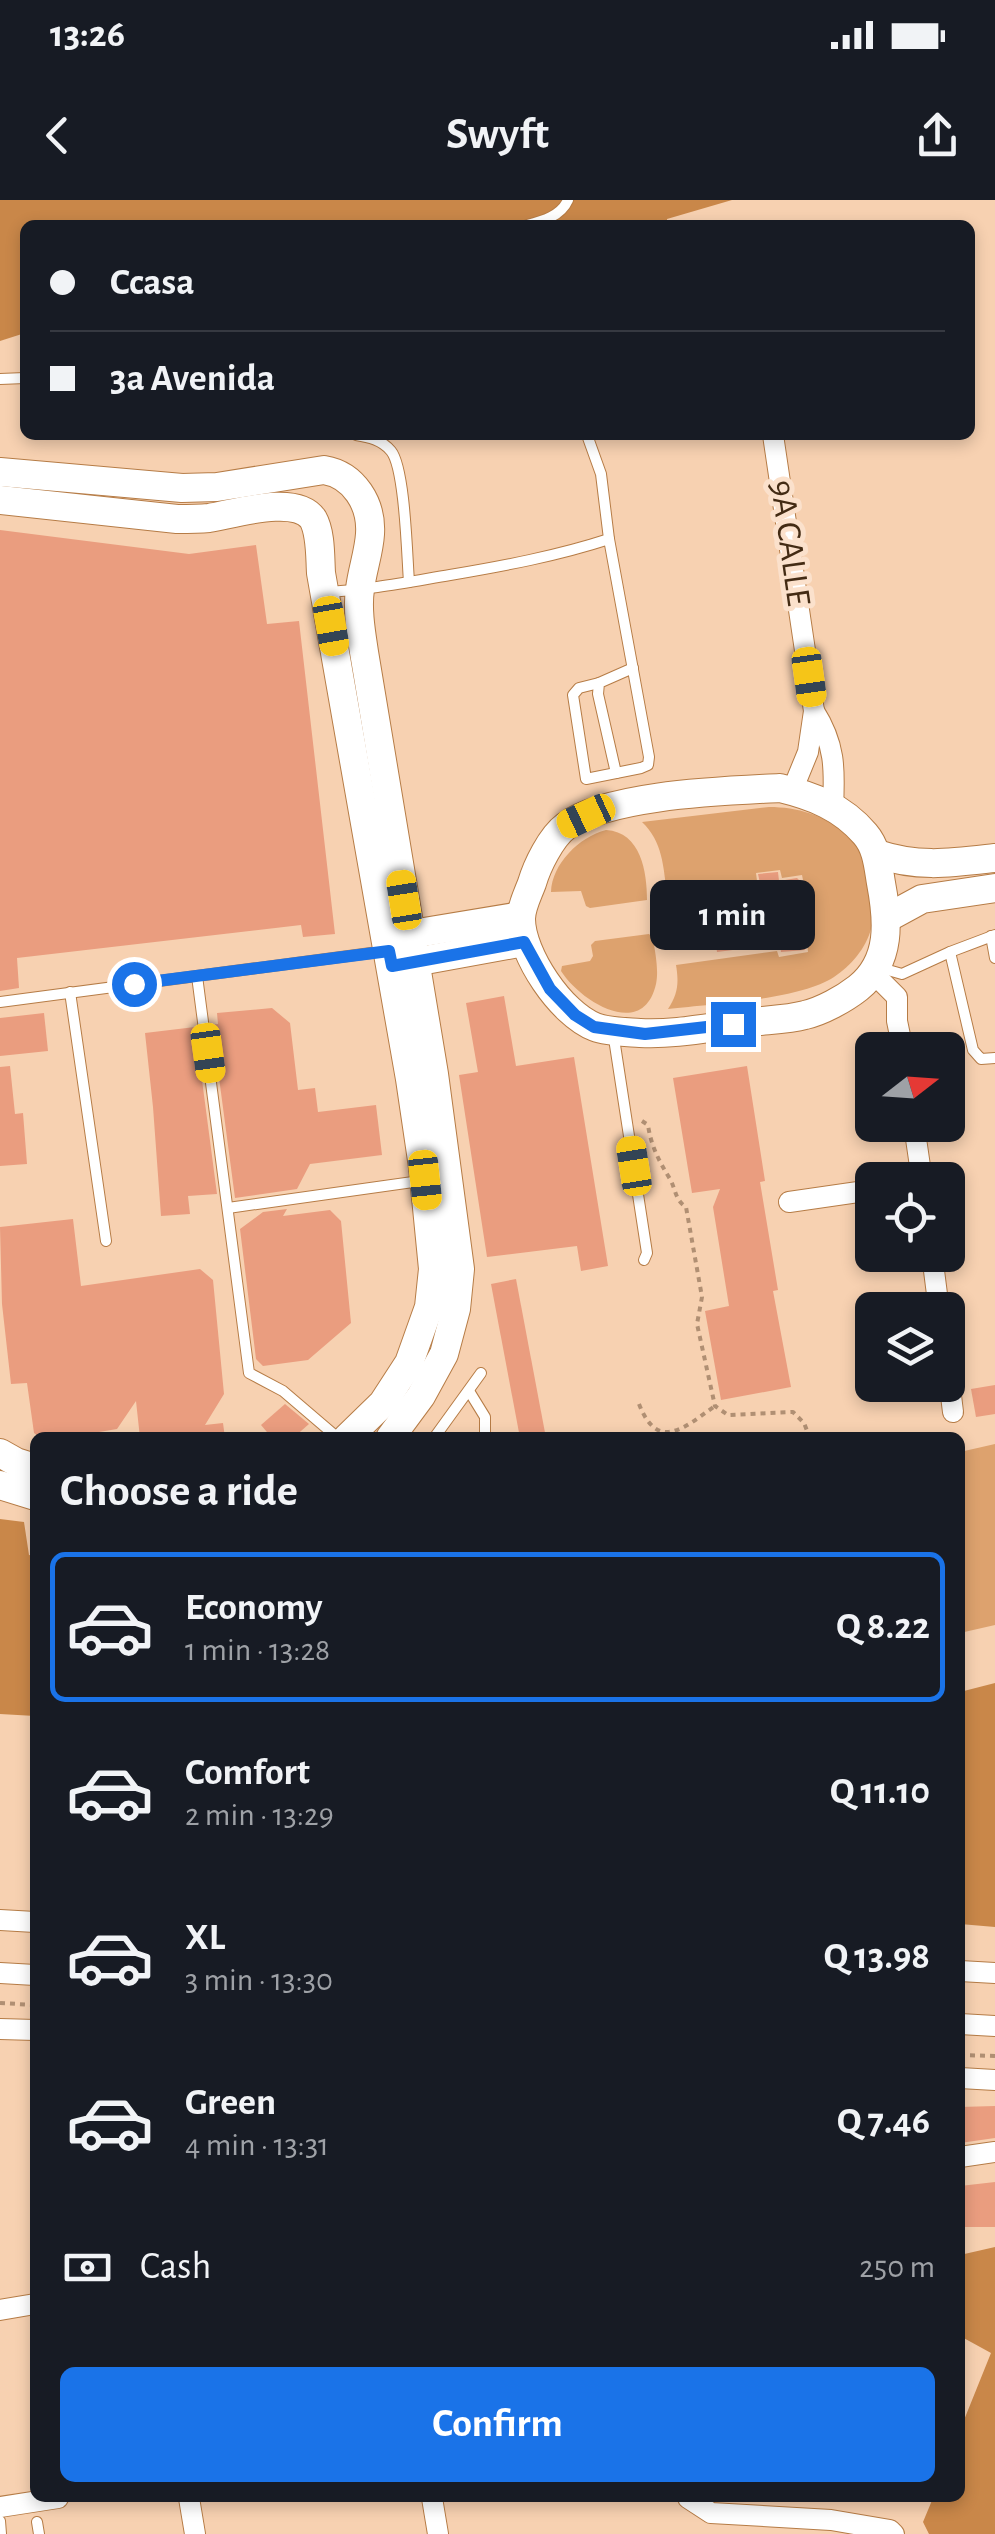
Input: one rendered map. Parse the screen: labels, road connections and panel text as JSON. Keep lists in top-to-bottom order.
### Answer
{
  "streets": {
    "street": ["9A CALLE"]
  },
  "north": "right",
  "page": {
    "status": "13:26",
    "header": "Swyft",
    "banner": ["Ccasa", "3a Avenida"],
    "bubble": "1 min",
    "heading": "Choose a ride",
    "list": [
      {
        "name": "Economy",
        "note": "1 min · 13:28",
        "value": "Q 8.22"
      },
      {
        "name": "Comfort",
        "note": "2 min · 13:29",
        "value": "Q 11.10"
      },
      {
        "name": "XL",
        "note": "3 min · 13:30",
        "value": "Q 13.98"
      },
      {
        "name": "Green",
        "note": "4 min · 13:31",
        "value": "Q 7.46"
      }
    ],
    "pay": ["Cash", "250 m"],
    "buttons": "Confirm"
  }
}
